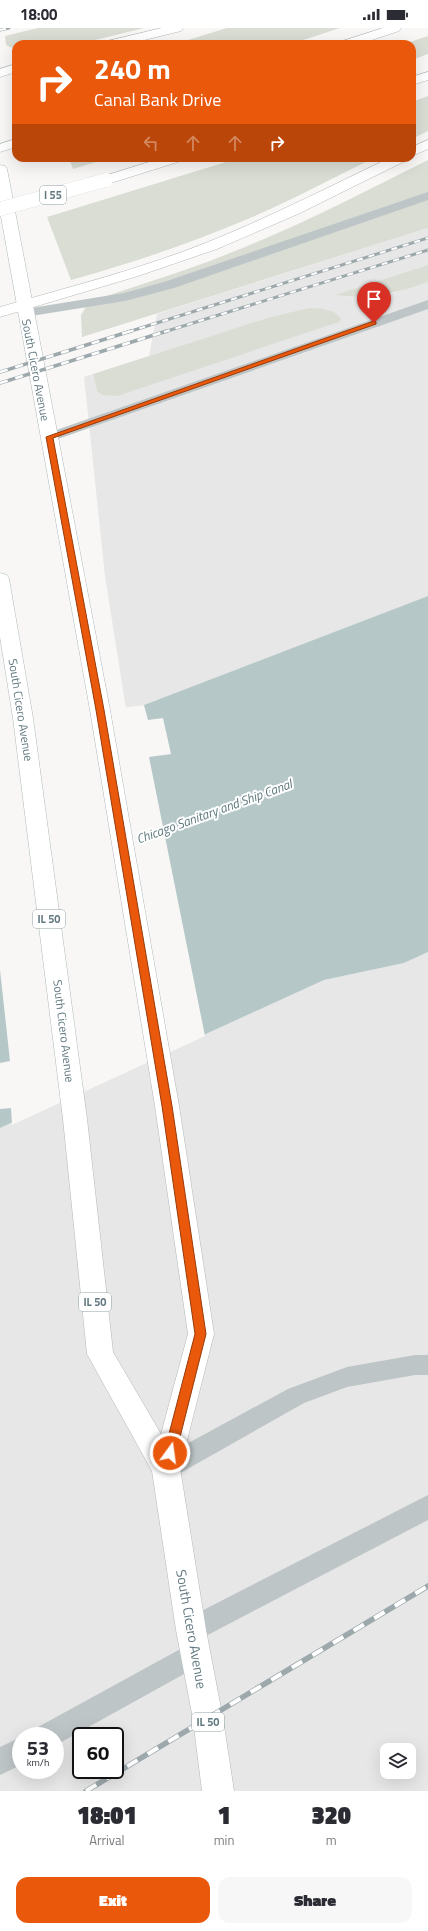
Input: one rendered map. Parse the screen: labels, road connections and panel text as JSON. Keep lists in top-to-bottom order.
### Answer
{
  "streets": {
    "main road": ["I 55", "South Cicero Avenue", "IL 50"]
  },
  "water": ["Chicago Sanitary and Ship Canal"],
  "page": {
    "status": "18:00",
    "turn": ["240 m", "Canal Bank Drive"],
    "speed": "53 km/h",
    "limit": "60",
    "eta": [
      "18:01",
      "Arrival",
      "1",
      "min",
      "320",
      "m"
    ],
    "buttons": ["Exit", "Share"]
  }
}
